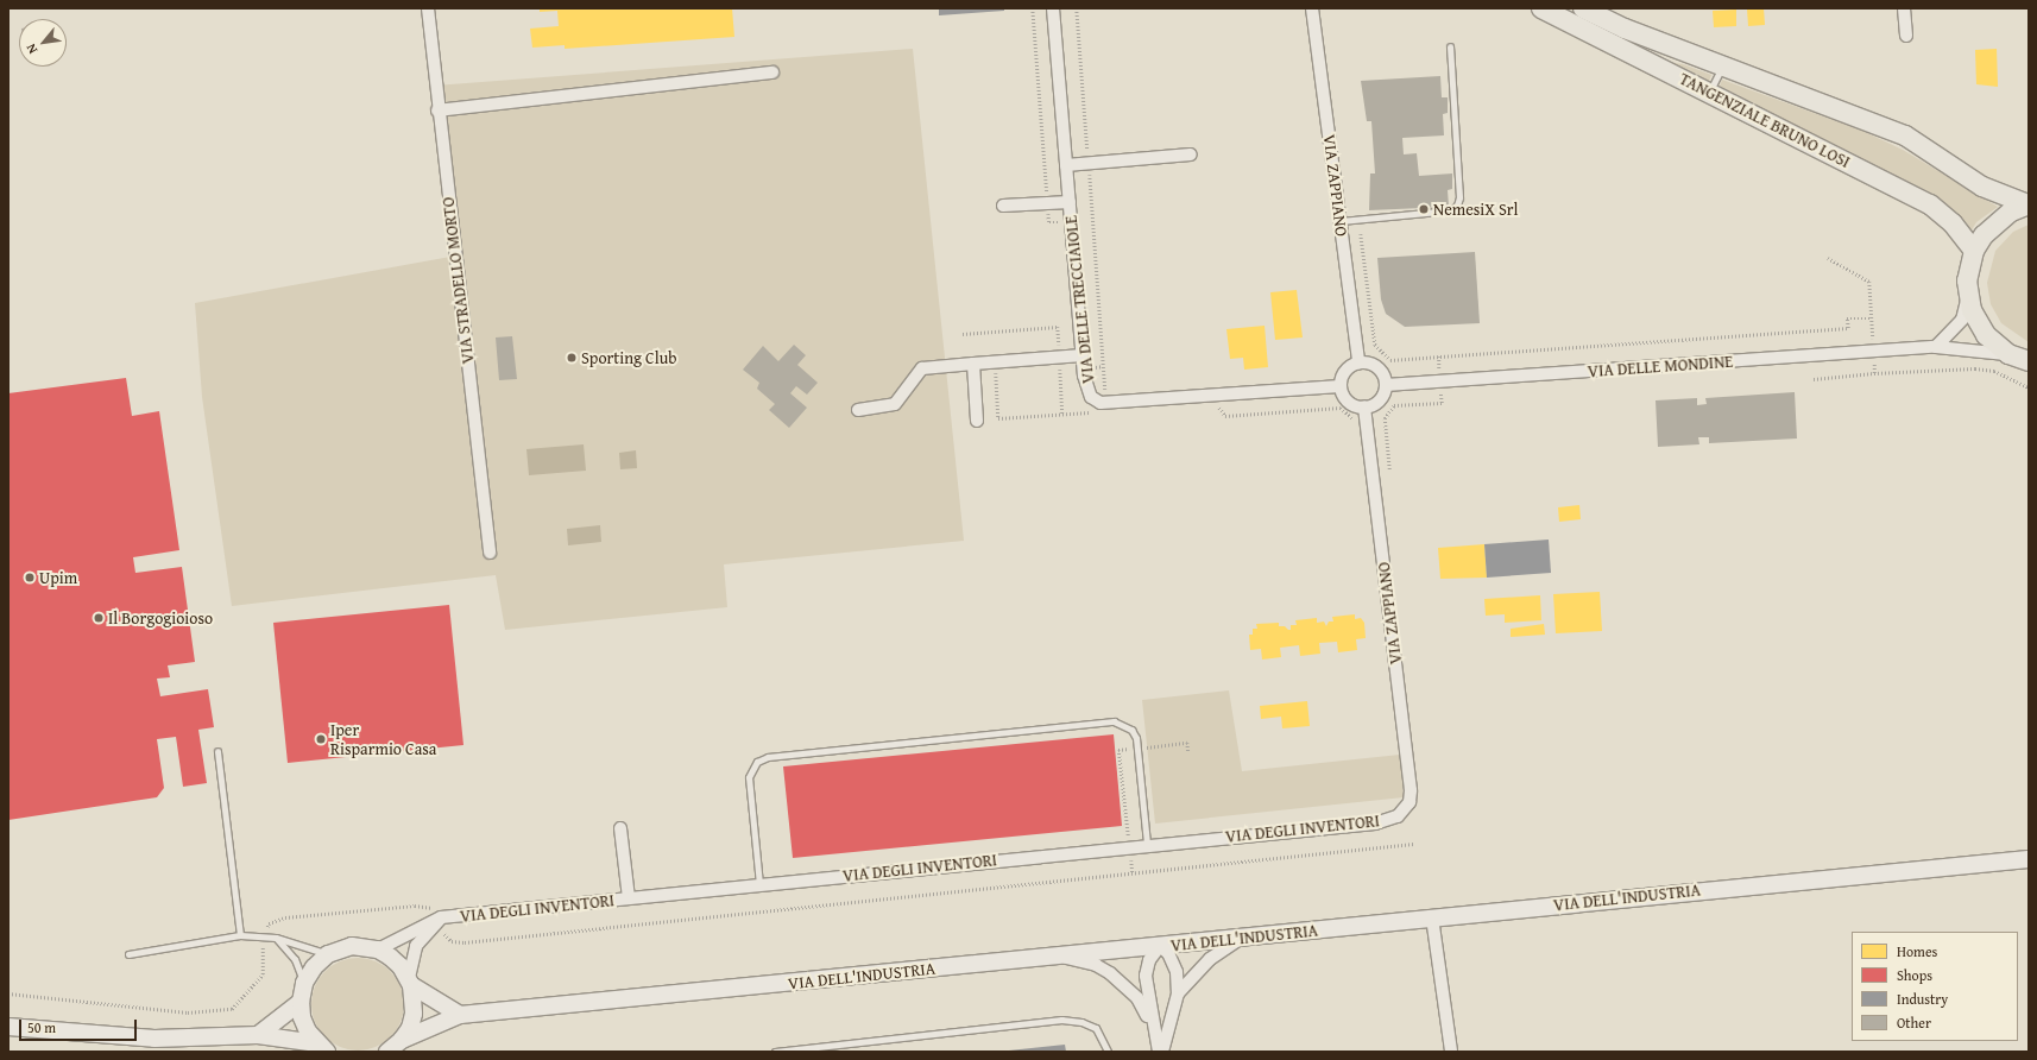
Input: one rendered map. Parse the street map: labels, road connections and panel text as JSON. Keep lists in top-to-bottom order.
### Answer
{
  "streets": {
    "main road": ["TANGENZIALE BRUNO LOSI"],
    "street": [
      "VIA ZAPPIANO",
      "VIA STRADELLO MORTO",
      "VIA DELLE TRECCIAIOLE",
      "VIA DELLE MONDINE",
      "VIA DEGLI INVENTORI",
      "VIA DELL'INDUSTRIA"
    ]
  },
  "crossings": [
    ["TANGENZIALE BRUNO LOSI", "VIA DELLE MONDINE"],
    ["VIA ZAPPIANO", "VIA DELLE TRECCIAIOLE"],
    ["VIA ZAPPIANO", "VIA DELLE MONDINE"],
    ["VIA ZAPPIANO", "VIA DEGLI INVENTORI"],
    ["VIA DELLE TRECCIAIOLE", "VIA DELLE MONDINE"]
  ],
  "places": [
    "NemesiX Srl",
    "Sporting Club",
    "Upim",
    "Il Borgogioioso",
    "Iper Risparmio Casa"
  ],
  "legend": [
    "Homes",
    "Shops",
    "Industry",
    "Other"
  ],
  "scale_bar": "50 m",
  "north": "bottom left"
}
